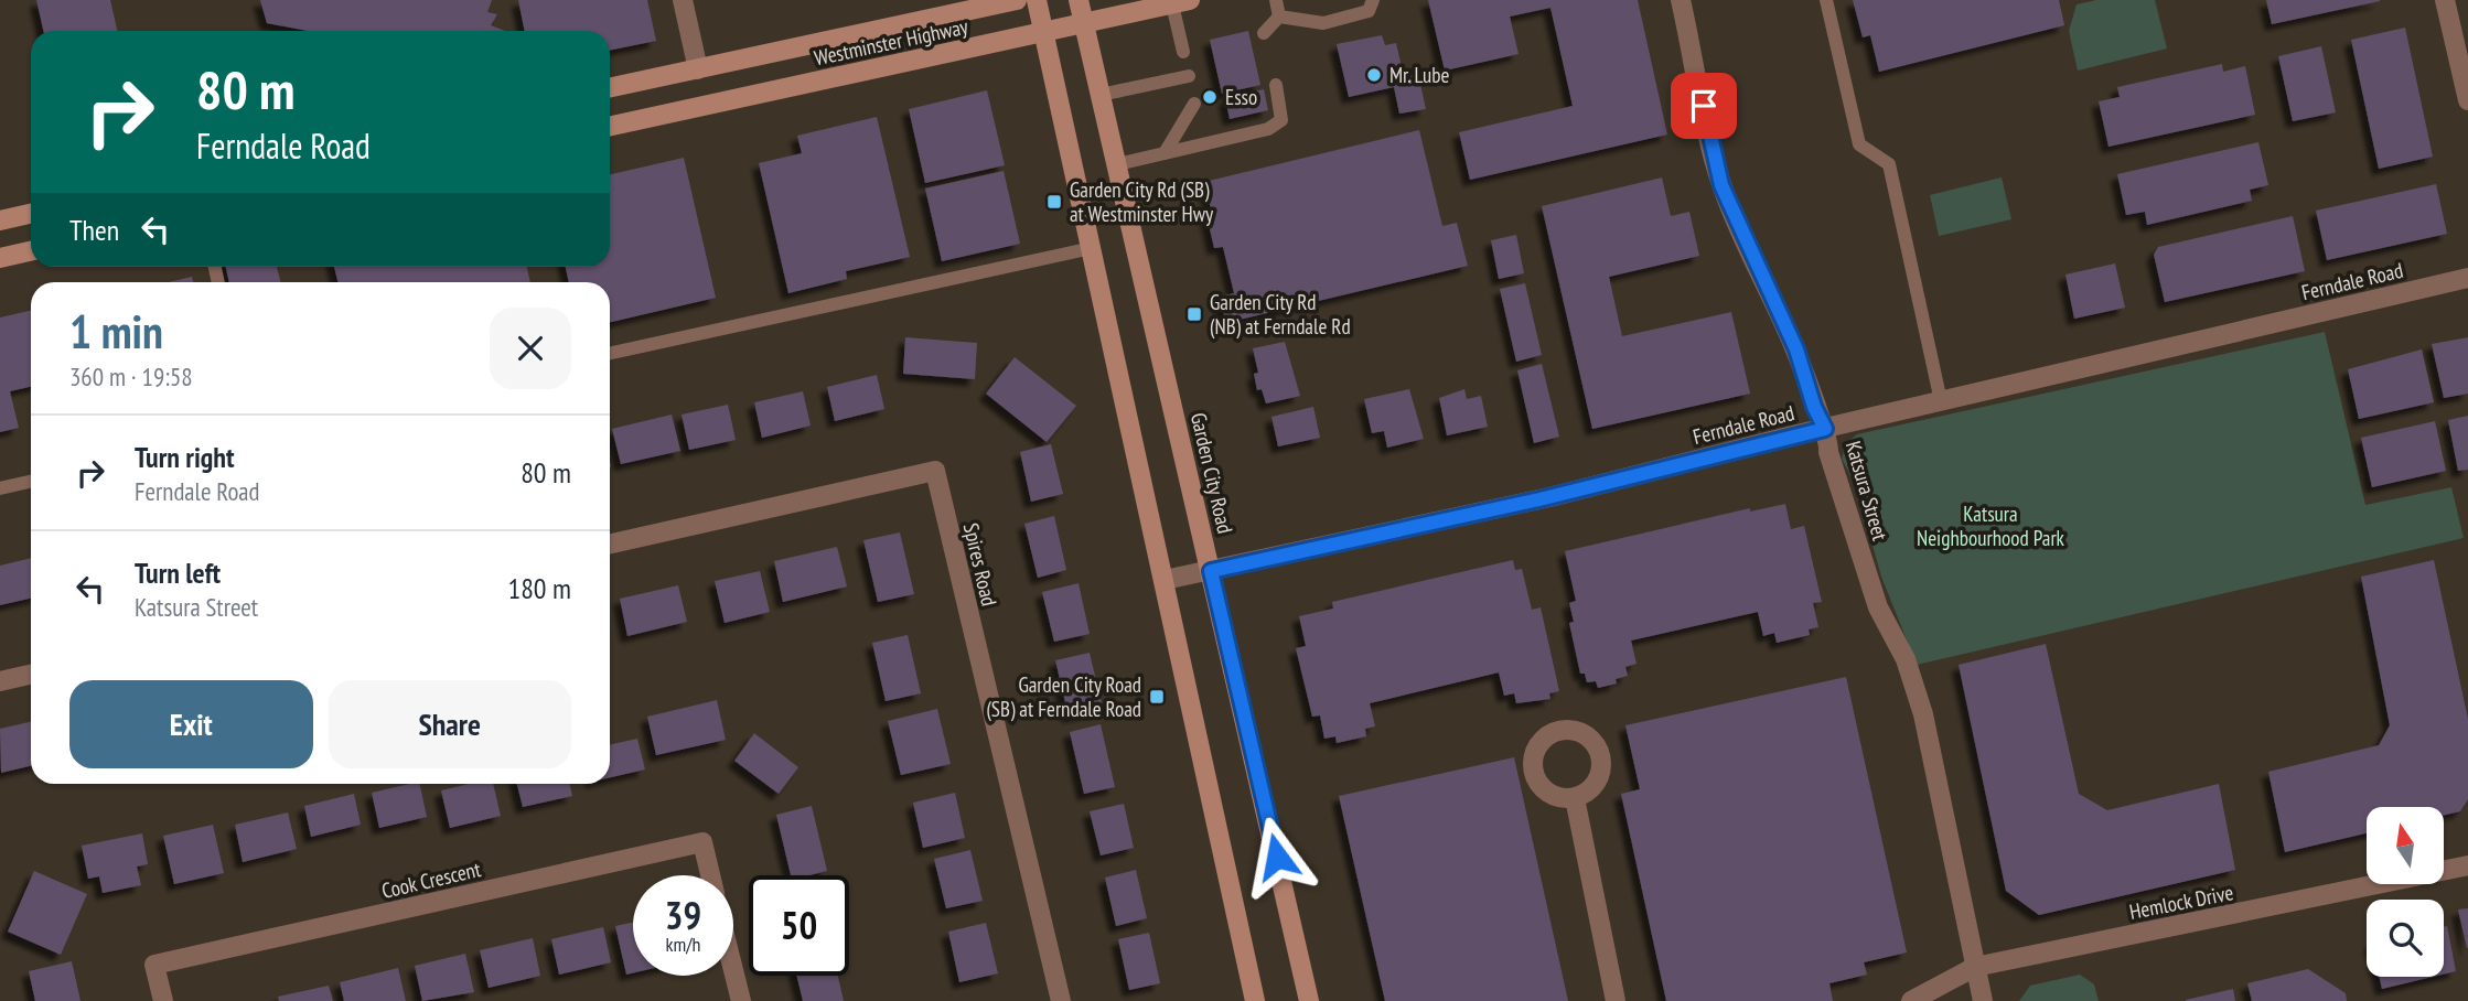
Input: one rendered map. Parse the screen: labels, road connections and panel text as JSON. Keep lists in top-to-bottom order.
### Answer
{
  "streets": {
    "main road": ["Westminster Highway", "Garden City Road"],
    "street": [
      "Ferndale Road",
      "Katsura Street",
      "Spires Road",
      "Cook Crescent",
      "Hemlock Drive"
    ]
  },
  "crossings": [
    ["Westminster Highway", "Garden City Road"],
    ["Ferndale Road", "Garden City Road"],
    ["Ferndale Road", "Katsura Street"],
    ["Katsura Street", "Hemlock Drive"]
  ],
  "parks": ["Katsura Neighbourhood Park"],
  "places": {
    "other": ["Mr. Lube", "Esso"],
    "transit": ["Garden City Rd (SB) at Westminster Hwy", "Garden City Rd (NB) at Ferndale Rd", "Garden City Road (SB) at Ferndale Road"]
  },
  "north": "top",
  "page": {
    "turn": ["80 m", "Ferndale Road"],
    "then": "Then",
    "heading": ["1 min", "360 m · 19:58"],
    "list": [
      {
        "name": "Turn right",
        "note": "Ferndale Road",
        "value": "80 m"
      },
      {
        "name": "Turn left",
        "note": "Katsura Street",
        "value": "180 m"
      }
    ],
    "buttons": ["Exit", "Share"],
    "speed": "39 km/h",
    "limit": "50"
  }
}
